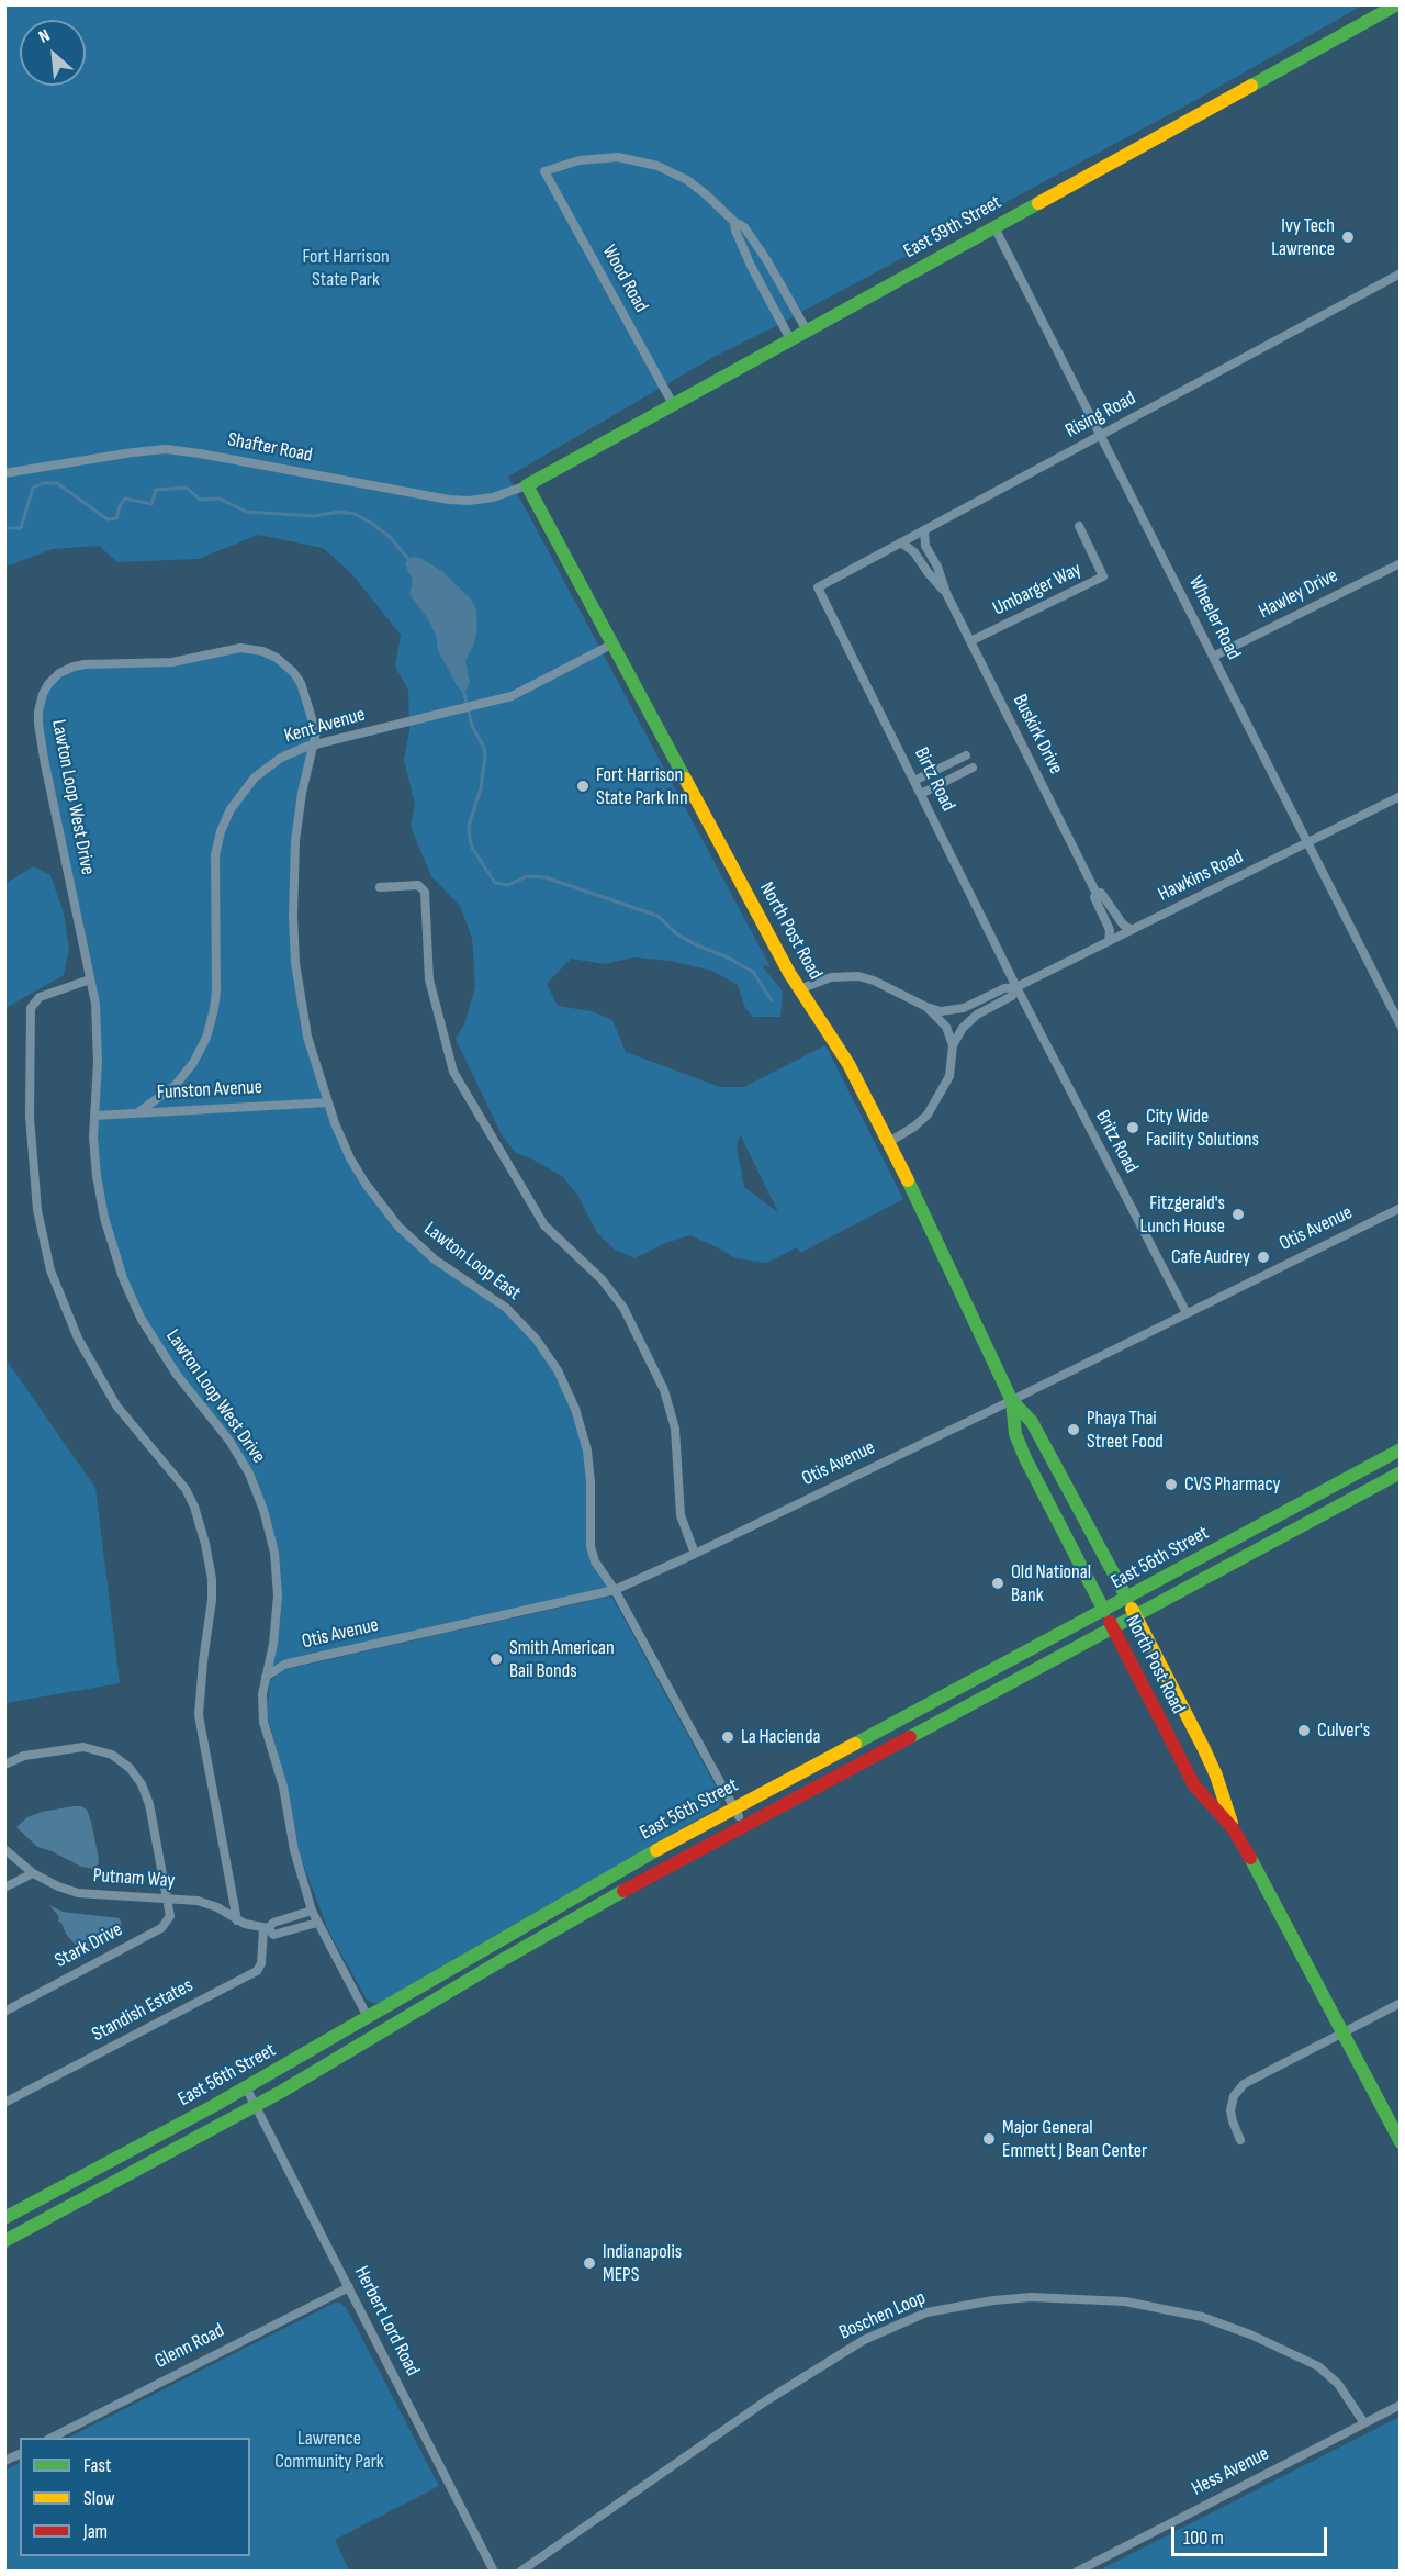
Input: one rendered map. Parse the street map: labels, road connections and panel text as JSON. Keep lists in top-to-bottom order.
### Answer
{
  "streets": {
    "main road": ["East 59th Street", "North Post Road", "East 56th Street"],
    "street": [
      "Wood Road",
      "Rising Road",
      "Shafter Road",
      "Umbarger Way",
      "Hawley Drive",
      "Wheeler Road",
      "Kent Avenue",
      "Buskirk Drive",
      "Birtz Road",
      "Lawton Loop West Drive",
      "Hawkins Road",
      "Funston Avenue",
      "Britz Road",
      "Otis Avenue",
      "Lawton Loop East",
      "Putnam Way",
      "Stark Drive",
      "Standish Estates",
      "Boschen Loop",
      "Herbert Lord Road",
      "Glenn Road",
      "Hess Avenue"
    ]
  },
  "crossings": [
    ["East 59th Street", "Wood Road"],
    ["East 59th Street", "Shafter Road"],
    ["East 59th Street", "Wheeler Road"],
    ["East 59th Street", "North Post Road"],
    ["Rising Road", "Wheeler Road"],
    ["Rising Road", "Buskirk Drive"],
    ["Rising Road", "Birtz Road"],
    ["Shafter Road", "North Post Road"],
    ["Umbarger Way", "Buskirk Drive"],
    ["Hawley Drive", "Wheeler Road"],
    ["Wheeler Road", "Hawkins Road"],
    ["Kent Avenue", "Lawton Loop West Drive"],
    ["Kent Avenue", "North Post Road"],
    ["Kent Avenue", "Funston Avenue"],
    ["Kent Avenue", "Lawton Loop East"],
    ["Buskirk Drive", "Hawkins Road"],
    ["Birtz Road", "Hawkins Road"],
    ["Birtz Road", "Britz Road"],
    ["Lawton Loop West Drive", "Funston Avenue"],
    ["Lawton Loop West Drive", "Otis Avenue"],
    ["Lawton Loop West Drive", "Lawton Loop East"],
    ["Lawton Loop West Drive", "East 56th Street"],
    ["Lawton Loop West Drive", "Putnam Way"],
    ["Hawkins Road", "North Post Road"],
    ["Hawkins Road", "Britz Road"],
    ["North Post Road", "Otis Avenue"],
    ["North Post Road", "East 56th Street"],
    ["Funston Avenue", "Lawton Loop East"],
    ["Britz Road", "Otis Avenue"],
    ["Otis Avenue", "Lawton Loop East"],
    ["Lawton Loop East", "East 56th Street"],
    ["East 56th Street", "Herbert Lord Road"],
    ["Putnam Way", "Stark Drive"],
    ["Putnam Way", "Standish Estates"],
    ["Boschen Loop", "Hess Avenue"],
    ["Herbert Lord Road", "Glenn Road"]
  ],
  "parks": ["Fort Harrison State Park", "Lawrence Community Park"],
  "places": [
    "Ivy Tech Lawrence",
    "Fort Harrison State Park Inn",
    "City Wide Facility Solutions",
    "Fitzgerald's Lunch House",
    "Cafe Audrey",
    "Phaya Thai Street Food",
    "CVS Pharmacy",
    "Old National Bank",
    "Smith American Bail Bonds",
    "Culver's",
    "La Hacienda",
    "Major General Emmett J Bean Center",
    "Indianapolis MEPS"
  ],
  "legend": ["Fast", "Slow", "Jam"],
  "scale_bar": "100 m",
  "north": "top left"
}
